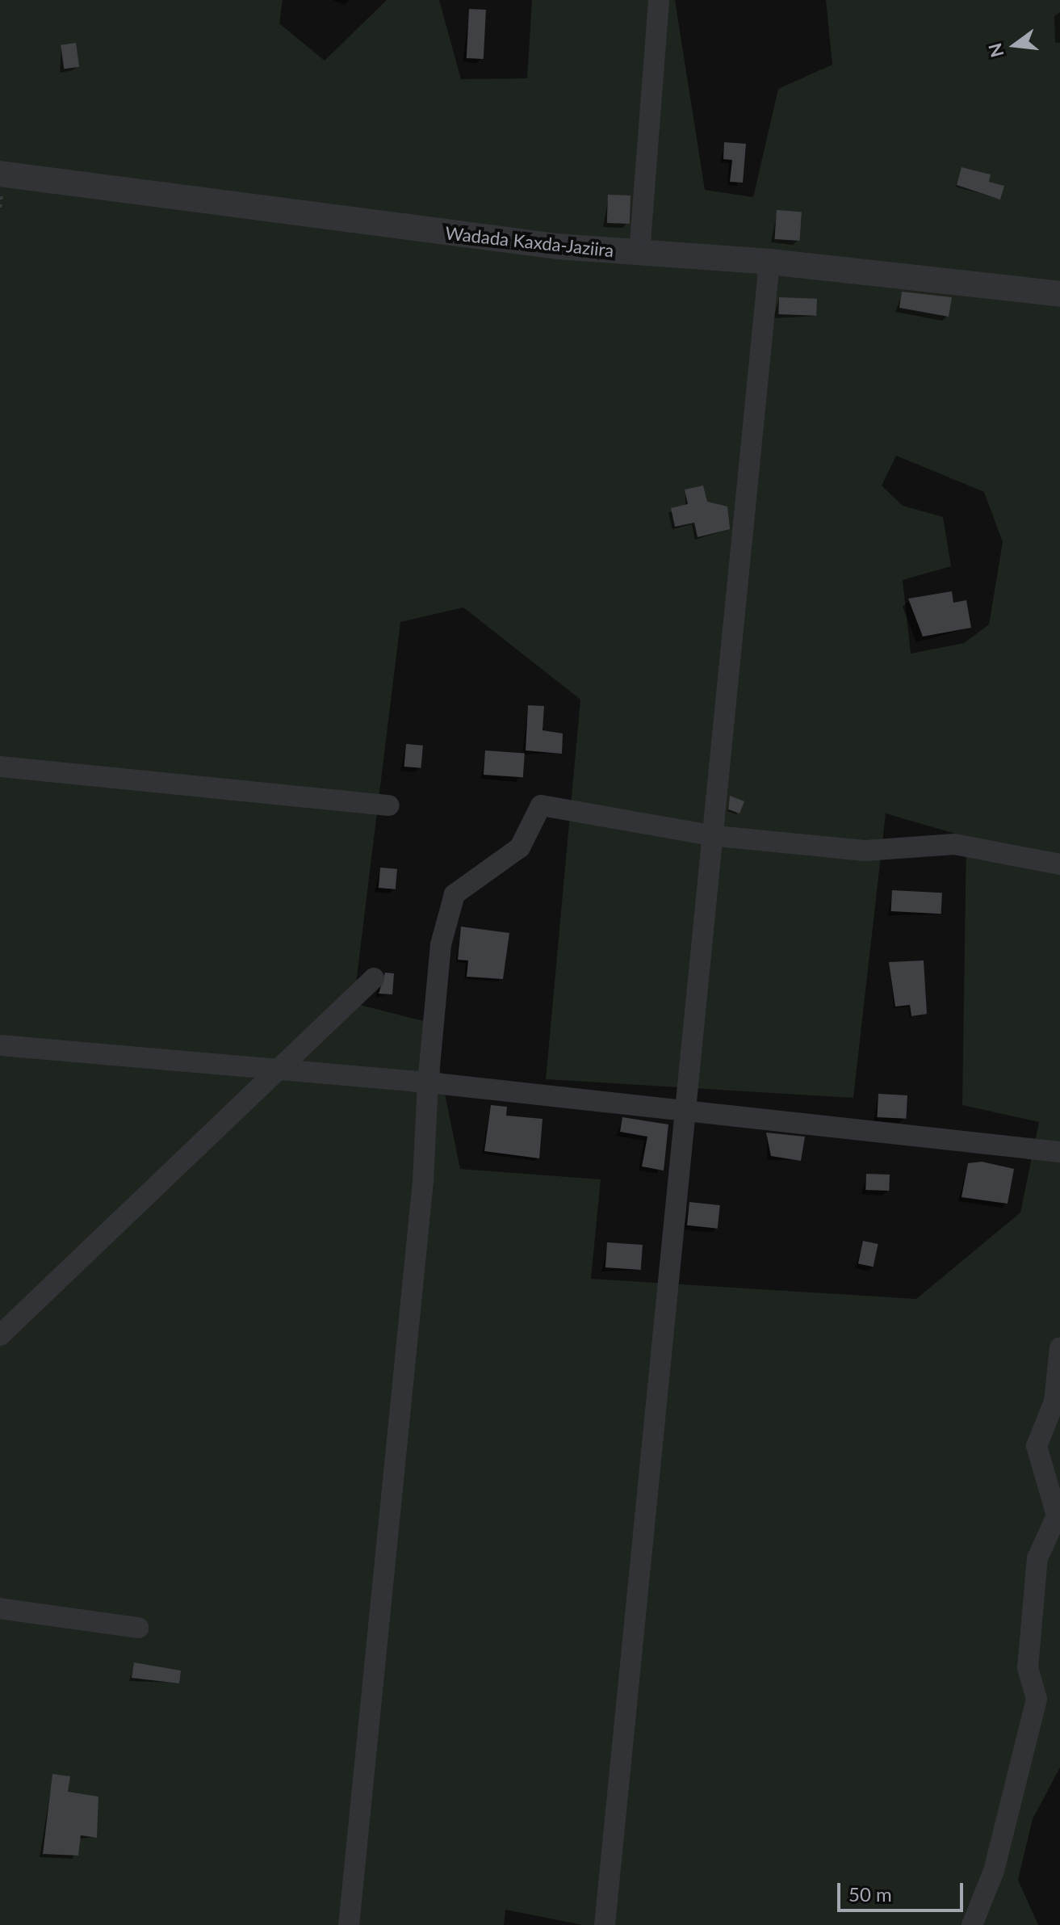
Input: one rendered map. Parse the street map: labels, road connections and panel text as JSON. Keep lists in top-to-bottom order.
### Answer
{
  "streets": {
    "street": ["Wadada Kaxda-Jaziira"]
  },
  "scale_bar": "50 m",
  "north": "left"
}
